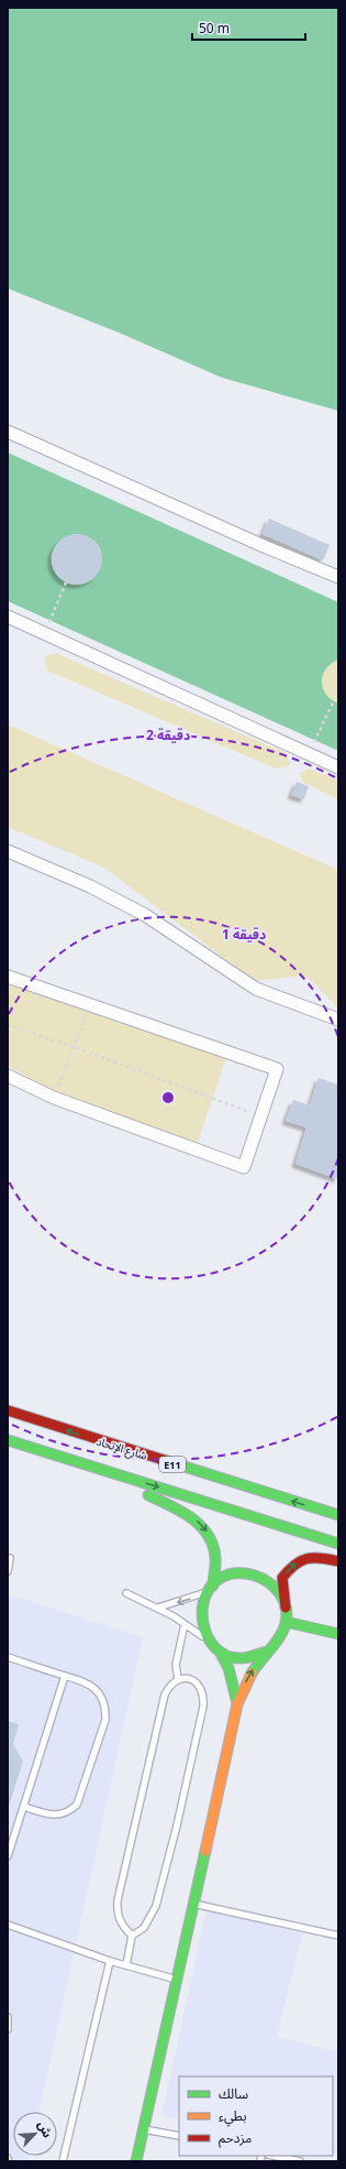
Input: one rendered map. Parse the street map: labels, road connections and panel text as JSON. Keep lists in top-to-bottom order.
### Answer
{
  "streets": {
    "main road": ["شارع الإتحاد", "E11"]
  },
  "legend": ["سالك", "بطيء", "مزدحم"],
  "scale_bar": "50 m",
  "north": "top right",
  "rings": ["2 دقيقة", "1 دقيقة"]
}
